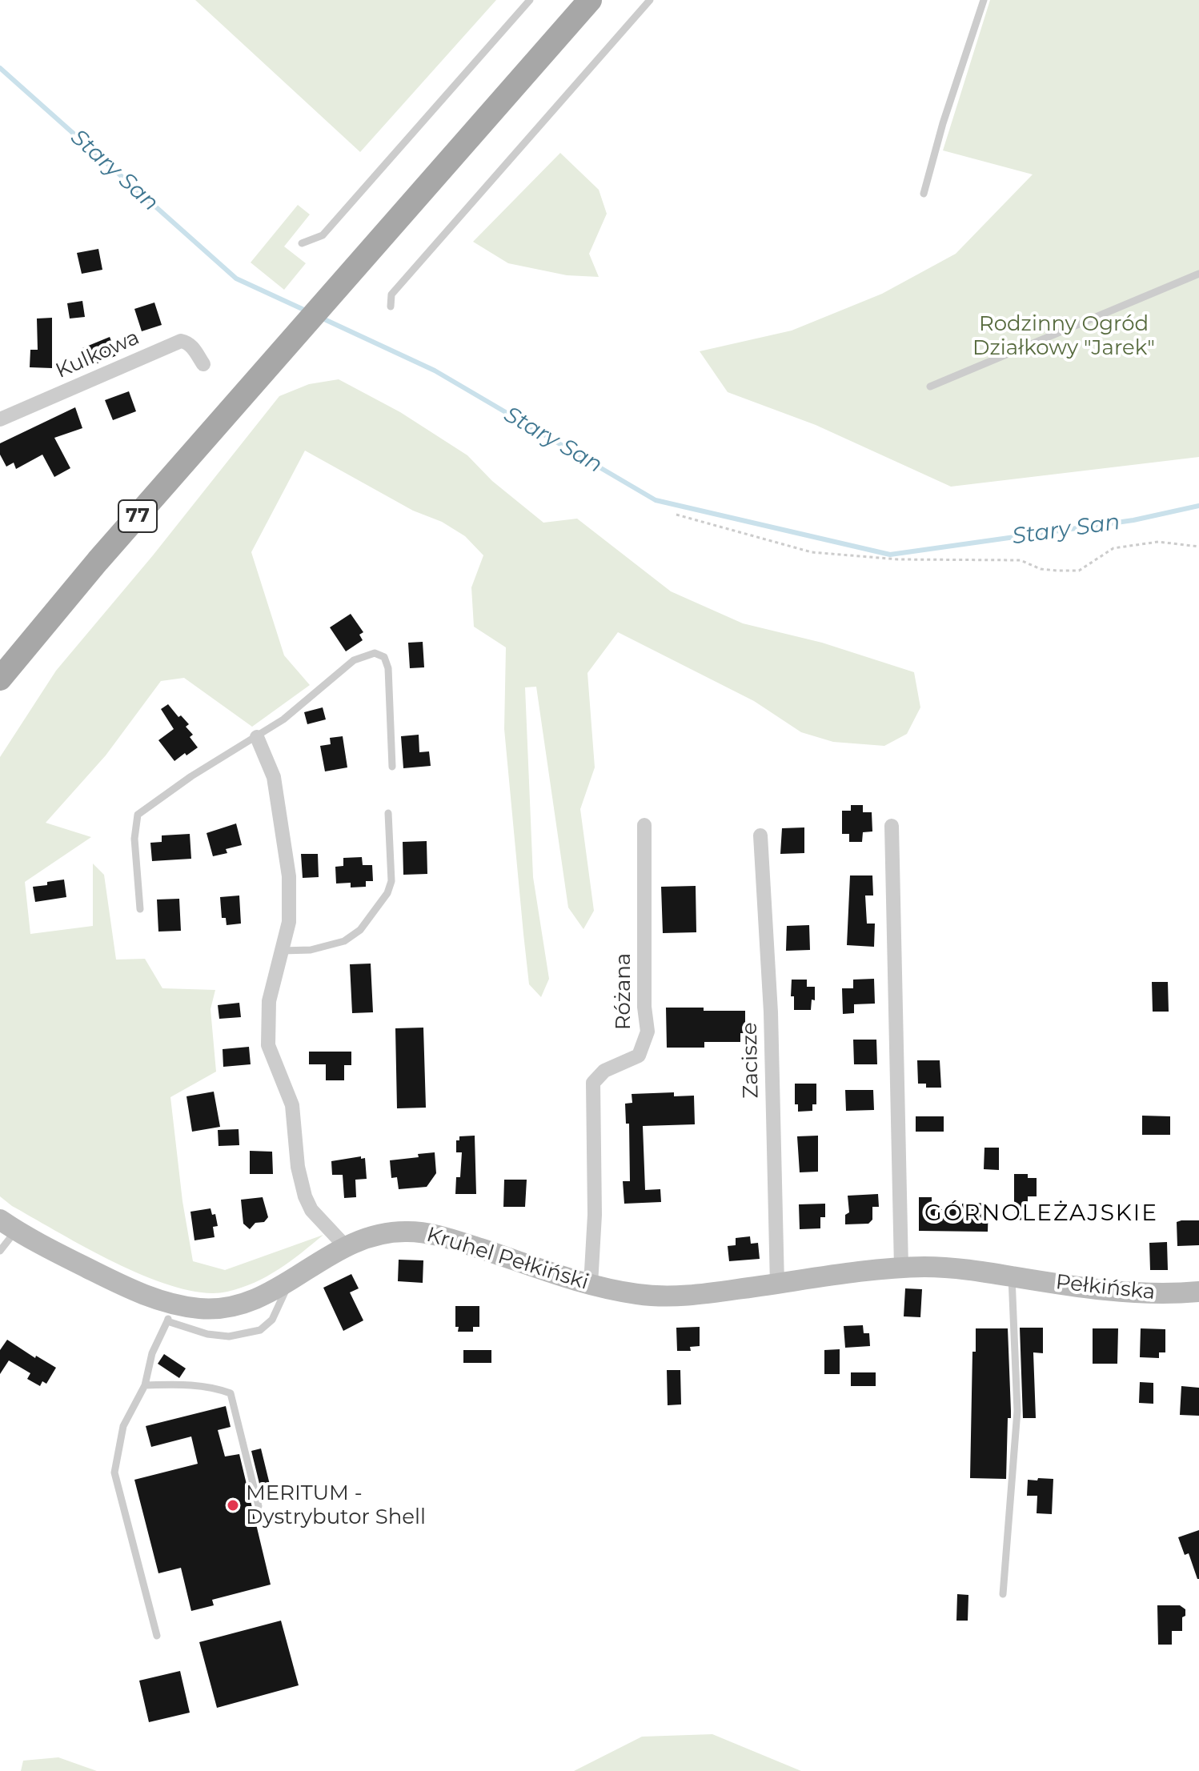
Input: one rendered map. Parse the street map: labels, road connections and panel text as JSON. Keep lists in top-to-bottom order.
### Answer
{
  "streets": {
    "main road": ["77"],
    "street": [
      "Kulkowa",
      "Różana",
      "Zacisze",
      "Kruhel Pełkiński",
      "Pełkińska"
    ]
  },
  "crossings": [
    ["Różana", "Kruhel Pełkiński"],
    ["Zacisze", "Kruhel Pełkiński"],
    ["Kruhel Pełkiński", "Pełkińska"]
  ],
  "districts": ["GÓRNOLEŻAJSKIE"],
  "water": ["Stary San"],
  "parks": ["Rodzinny Ogród Działkowy \"Jarek\""],
  "places": ["MERITUM - Dystrybutor Shell"]
}
